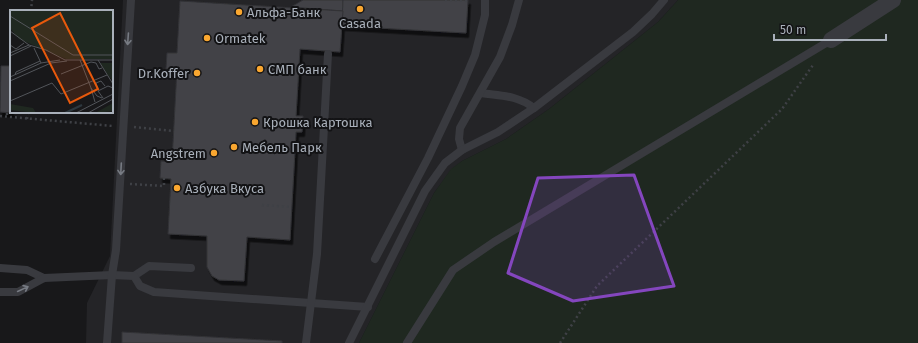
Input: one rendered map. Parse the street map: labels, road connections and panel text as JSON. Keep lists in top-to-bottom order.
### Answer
{
  "places": [
    "Casada",
    "Альфа-Банк",
    "Ormatek",
    "СМП банк",
    "Dr.Koffer",
    "Крошка Картошка",
    "Мебель Парк",
    "Angstrem",
    "Азбука Вкуса"
  ],
  "scale_bar": "50 m"
}
